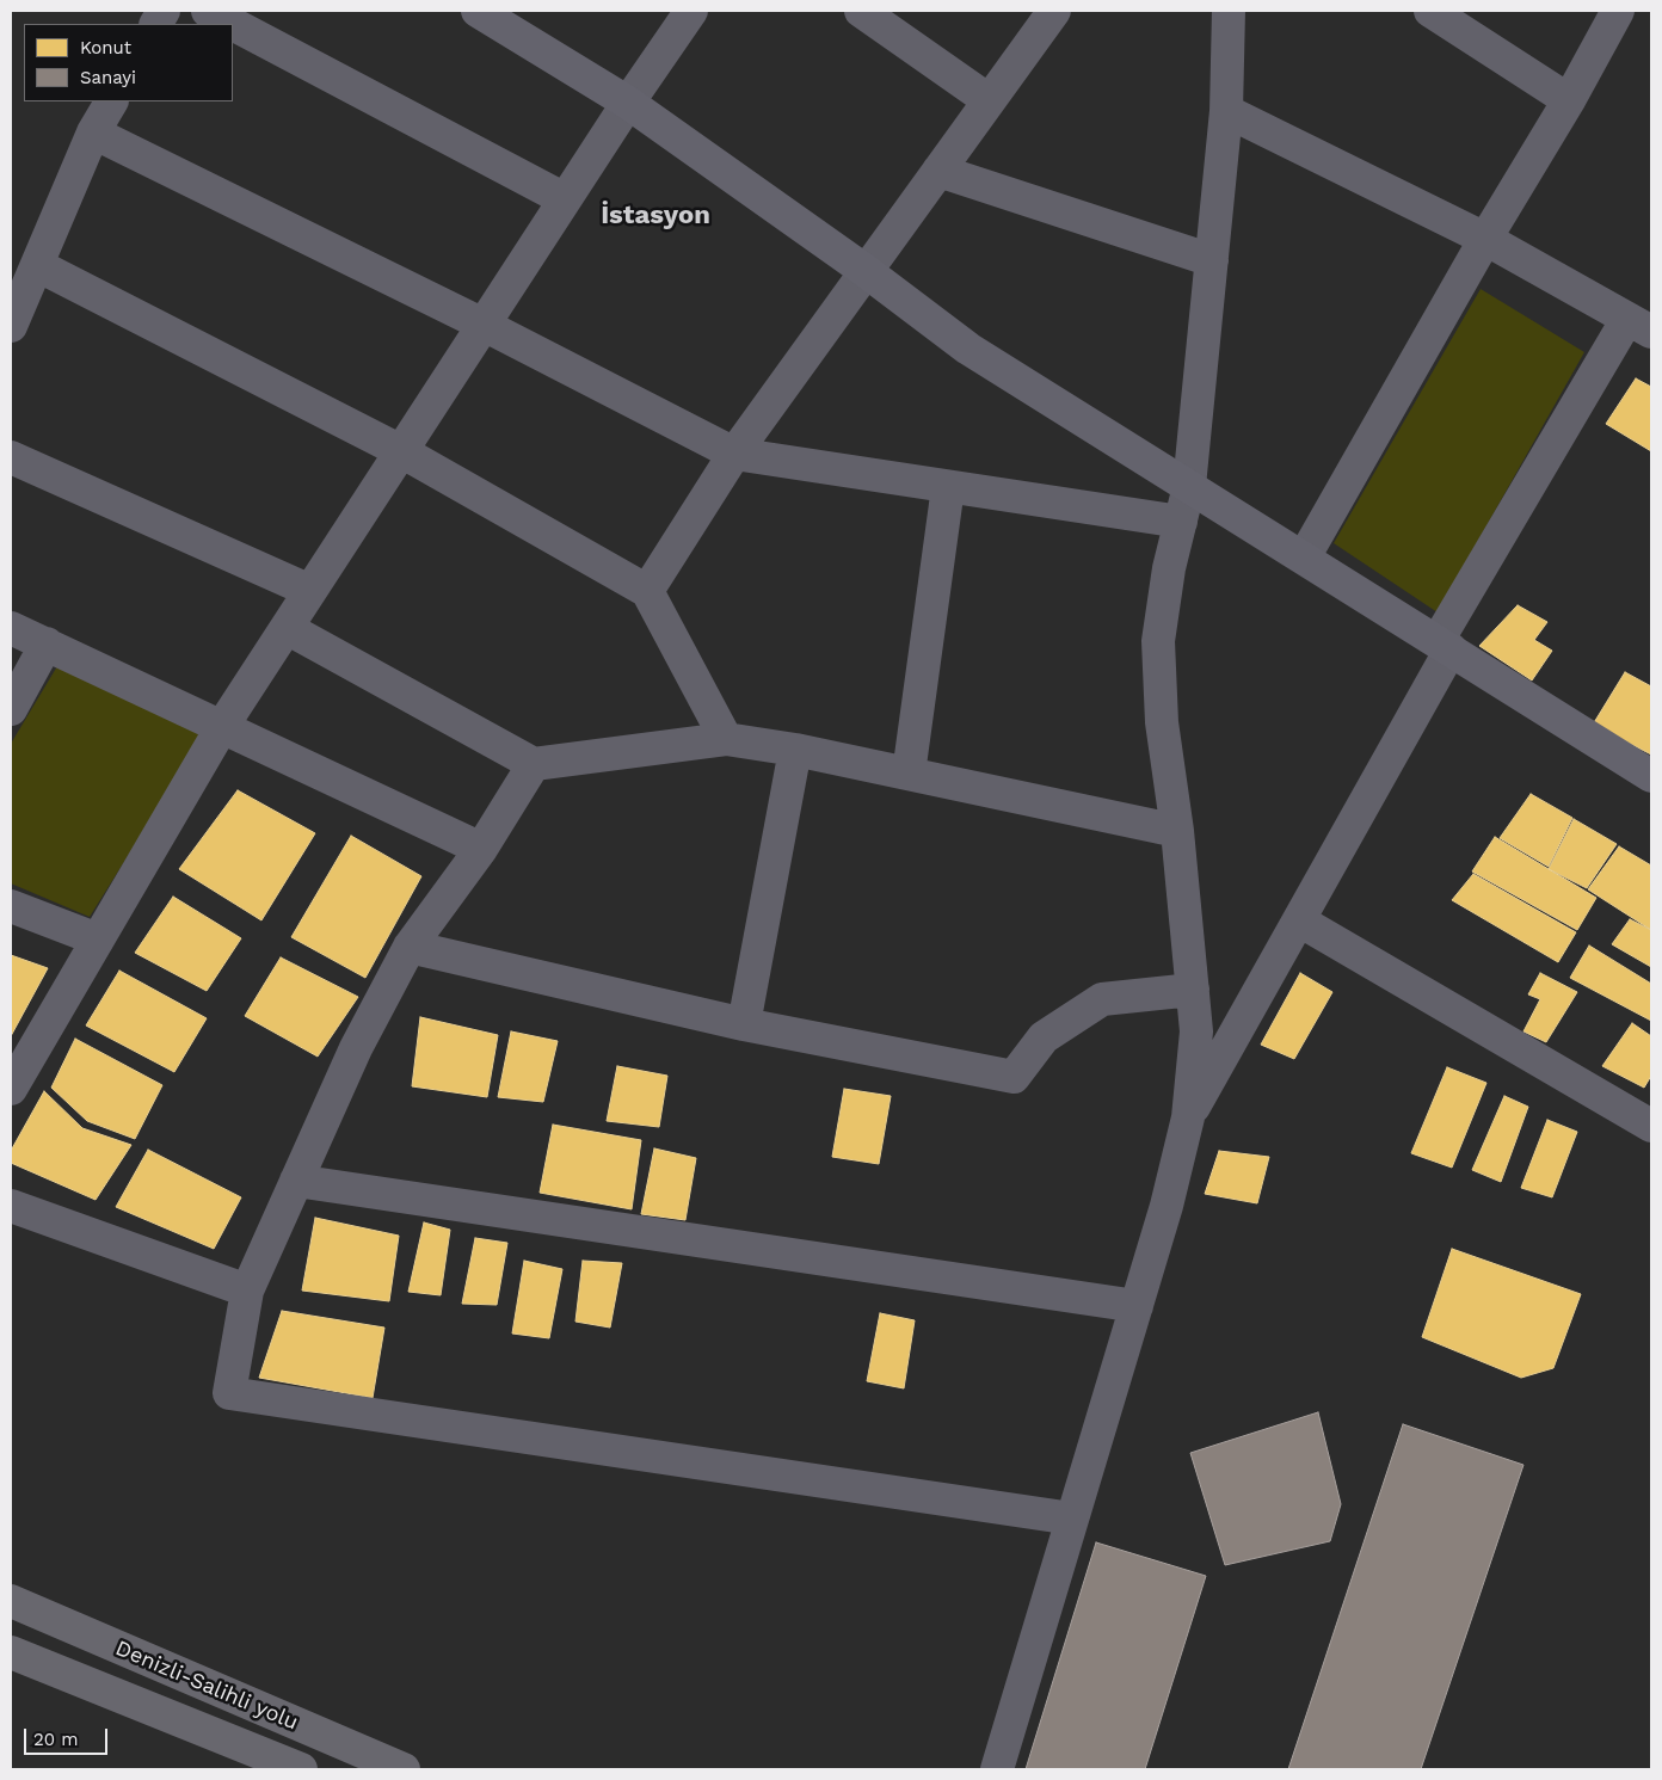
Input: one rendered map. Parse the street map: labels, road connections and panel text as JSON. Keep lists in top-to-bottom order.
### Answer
{
  "streets": {
    "highway": ["Denizli-Salihli yolu"]
  },
  "districts": ["İstasyon"],
  "legend": ["Konut", "Sanayi"],
  "scale_bar": "20 m"
}
